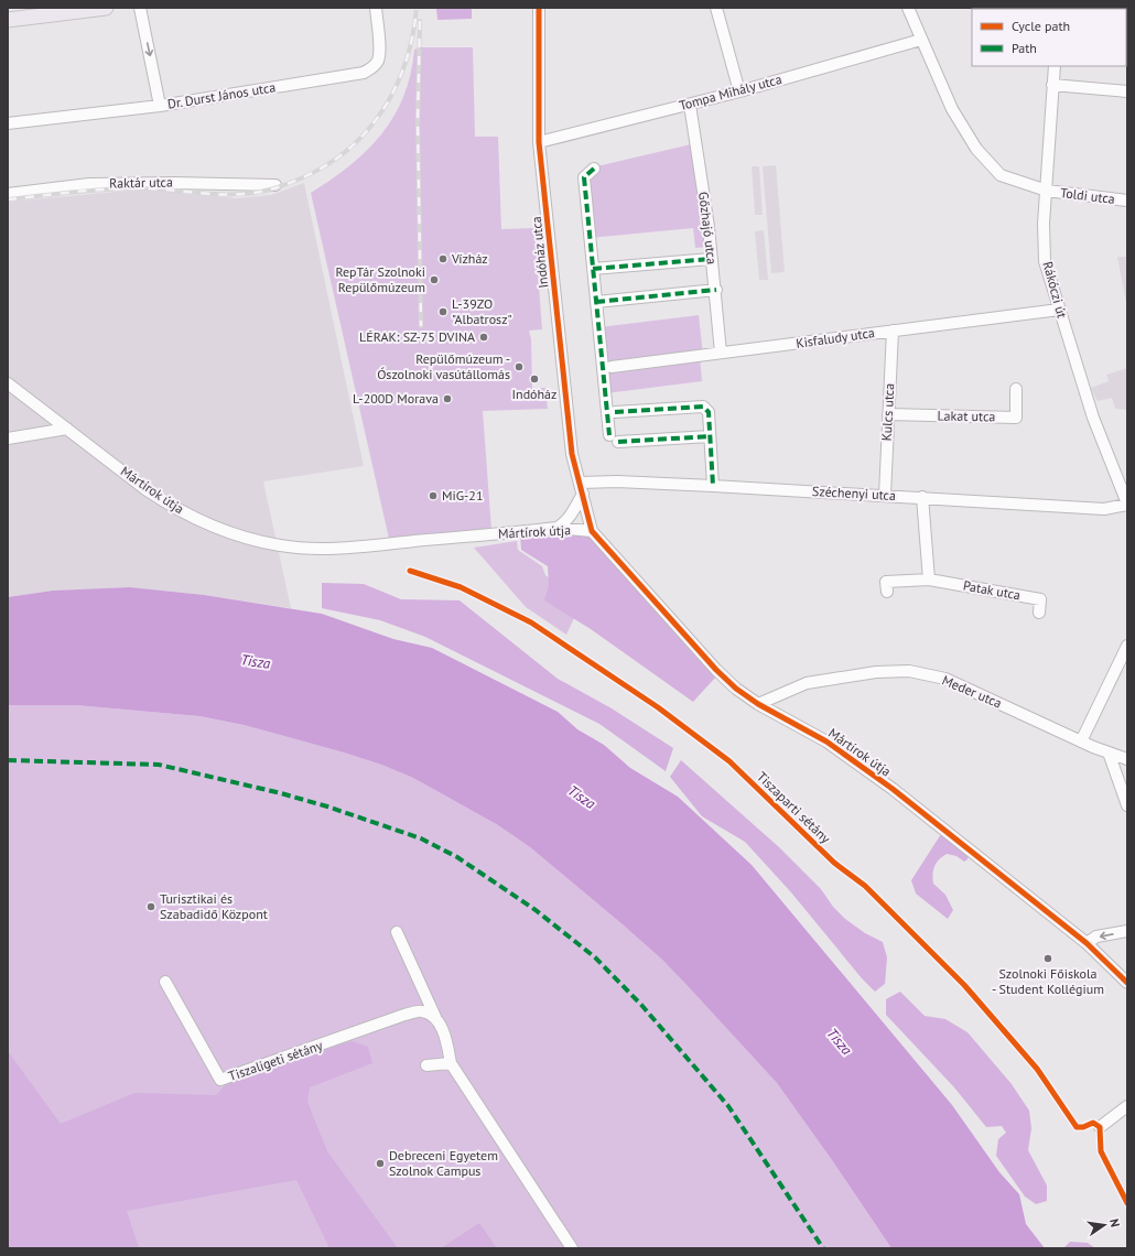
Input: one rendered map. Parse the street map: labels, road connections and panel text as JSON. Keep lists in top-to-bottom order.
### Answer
{
  "streets": {
    "street": [
      "Tompa Mihály utca",
      "Dr. Durst János utca",
      "Raktár utca",
      "Toldi utca",
      "Gőzhajó utca",
      "Indóház utca",
      "Rákóczi út",
      "Kisfaludy utca",
      "Kulcs utca",
      "Lakat utca",
      "Mártírok útja",
      "Széchenyi utca",
      "Patak utca",
      "Meder utca",
      "Tiszaligeti sétány"
    ],
    "cycle path": ["Tiszaparti sétány"]
  },
  "crossings": [
    ["Tompa Mihály utca", "Toldi utca"],
    ["Tompa Mihály utca", "Gőzhajó utca"],
    ["Tompa Mihály utca", "Indóház utca"],
    ["Toldi utca", "Rákóczi út"],
    ["Gőzhajó utca", "Kisfaludy utca"],
    ["Indóház utca", "Mártírok útja"],
    ["Indóház utca", "Széchenyi utca"],
    ["Rákóczi út", "Kisfaludy utca"],
    ["Rákóczi út", "Széchenyi utca"],
    ["Kisfaludy utca", "Kulcs utca"],
    ["Kulcs utca", "Lakat utca"],
    ["Kulcs utca", "Széchenyi utca"],
    ["Mártírok útja", "Meder utca"]
  ],
  "water": ["Tisza"],
  "places": [
    "Vízház",
    "RepTár Szolnoki Repülőmúzeum",
    "L-39ZO \"Albatrosz\"",
    "LÉRAK: SZ-75 DVINA",
    "Repülőmúzeum - Ószolnoki vasútállomás",
    "Indóház",
    "L-200D Morava",
    "MiG-21",
    "Turisztikai és Szabadidő Központ",
    "Szolnoki Főiskola - Student Kollégium",
    "Debreceni Egyetem Szolnok Campus"
  ],
  "legend": ["Cycle path", "Path"],
  "north": "right"
}
